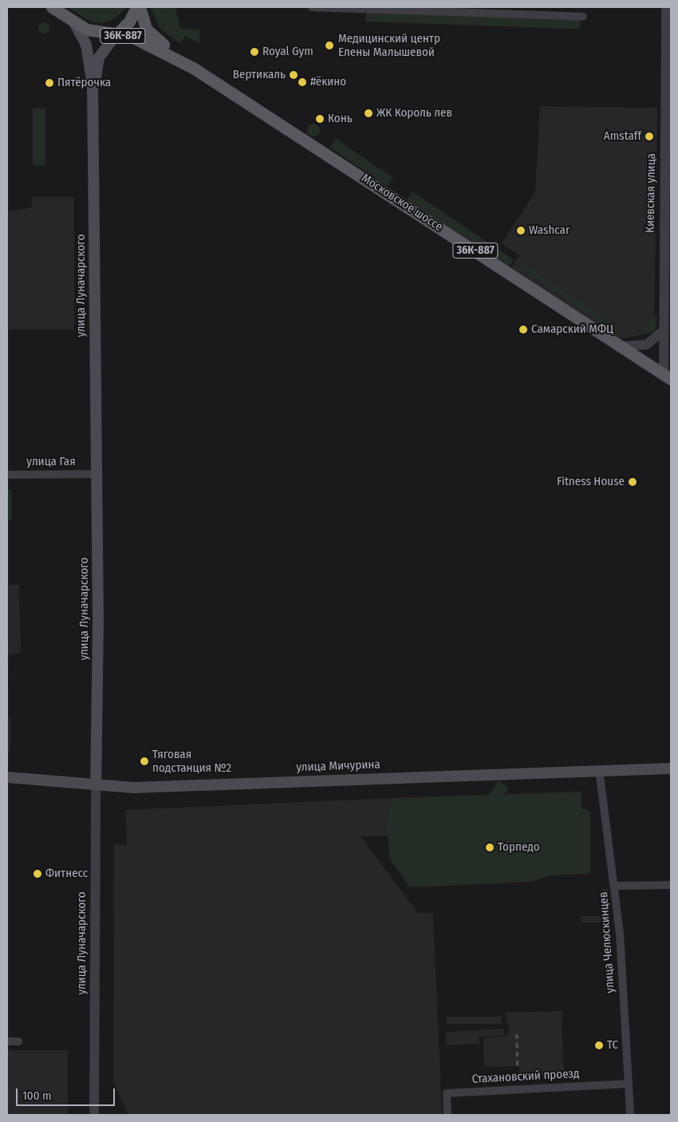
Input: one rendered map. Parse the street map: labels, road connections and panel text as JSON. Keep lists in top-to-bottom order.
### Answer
{
  "streets": {
    "main road": [
      "36К-887",
      "Московское шоссе",
      "улица Луначарского",
      "улица Мичурина"
    ],
    "street": [
      "Киевская улица",
      "улица Гая",
      "улица Челюскинцев",
      "Стахановский проезд"
    ]
  },
  "crossings": [
    ["Киевская улица", "Московское шоссе"],
    ["Московское шоссе", "улица Луначарского"],
    ["улица Луначарского", "улица Гая"],
    ["улица Луначарского", "улица Мичурина"],
    ["улица Мичурина", "улица Челюскинцев"],
    ["улица Челюскинцев", "Стахановский проезд"]
  ],
  "places": [
    "Медицинский центр Елены Малышевой",
    "Royal Gym",
    "Вертикаль",
    "#ёкино",
    "Пятёрочка",
    "ЖК Король лев",
    "Конь",
    "Amstaff",
    "Washcar",
    "Самарский МФЦ",
    "Fitness House",
    "Тяговая подстанция №2",
    "Торпедо",
    "Фитнесс",
    "ТС"
  ],
  "scale_bar": "100 m"
}
